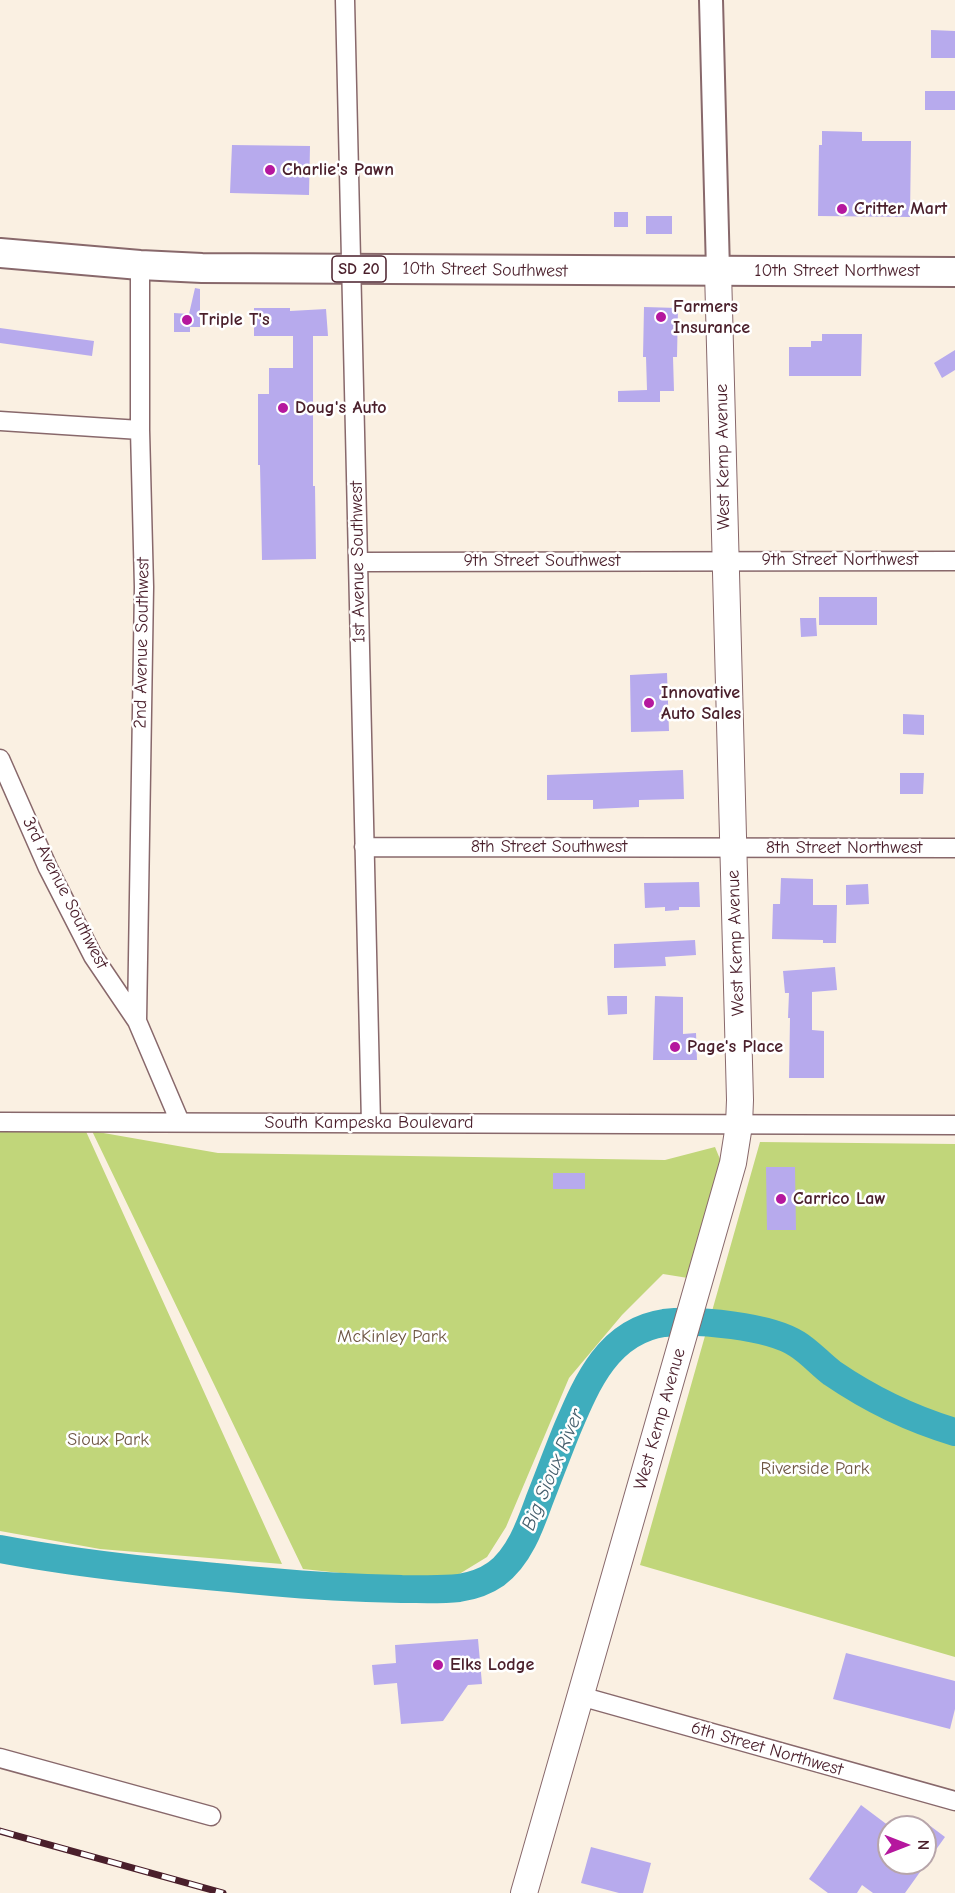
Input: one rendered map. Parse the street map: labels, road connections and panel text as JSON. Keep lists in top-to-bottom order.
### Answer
{
  "streets": {
    "main road": [
      "SD 20",
      "10th Street Southwest",
      "10th Street Northwest",
      "West Kemp Avenue"
    ],
    "street": [
      "9th Street Northwest",
      "9th Street Southwest",
      "1st Avenue Southwest",
      "2nd Avenue Southwest",
      "8th Street Southwest",
      "8th Street Northwest",
      "3rd Avenue Southwest",
      "South Kampeska Boulevard",
      "6th Street Northwest"
    ]
  },
  "crossings": [
    ["10th Street Southwest", "10th Street Northwest"],
    ["10th Street Southwest", "West Kemp Avenue"],
    ["10th Street Southwest", "1st Avenue Southwest"],
    ["10th Street Southwest", "2nd Avenue Southwest"],
    ["10th Street Northwest", "West Kemp Avenue"],
    ["West Kemp Avenue", "9th Street Northwest"],
    ["West Kemp Avenue", "9th Street Southwest"],
    ["West Kemp Avenue", "8th Street Southwest"],
    ["West Kemp Avenue", "8th Street Northwest"],
    ["West Kemp Avenue", "South Kampeska Boulevard"],
    ["West Kemp Avenue", "6th Street Northwest"],
    ["9th Street Northwest", "9th Street Southwest"],
    ["9th Street Southwest", "1st Avenue Southwest"],
    ["1st Avenue Southwest", "8th Street Southwest"],
    ["1st Avenue Southwest", "South Kampeska Boulevard"],
    ["2nd Avenue Southwest", "3rd Avenue Southwest"],
    ["8th Street Southwest", "8th Street Northwest"],
    ["3rd Avenue Southwest", "South Kampeska Boulevard"]
  ],
  "water": ["Big Sioux River"],
  "parks": ["McKinley Park", "Sioux Park", "Riverside Park"],
  "places": [
    "Charlie's Pawn",
    "Critter Mart",
    "Farmers Insurance",
    "Triple T's",
    "Doug's Auto",
    "Innovative Auto Sales",
    "Page's Place",
    "Carrico Law",
    "Elks Lodge"
  ],
  "north": "right"
}
